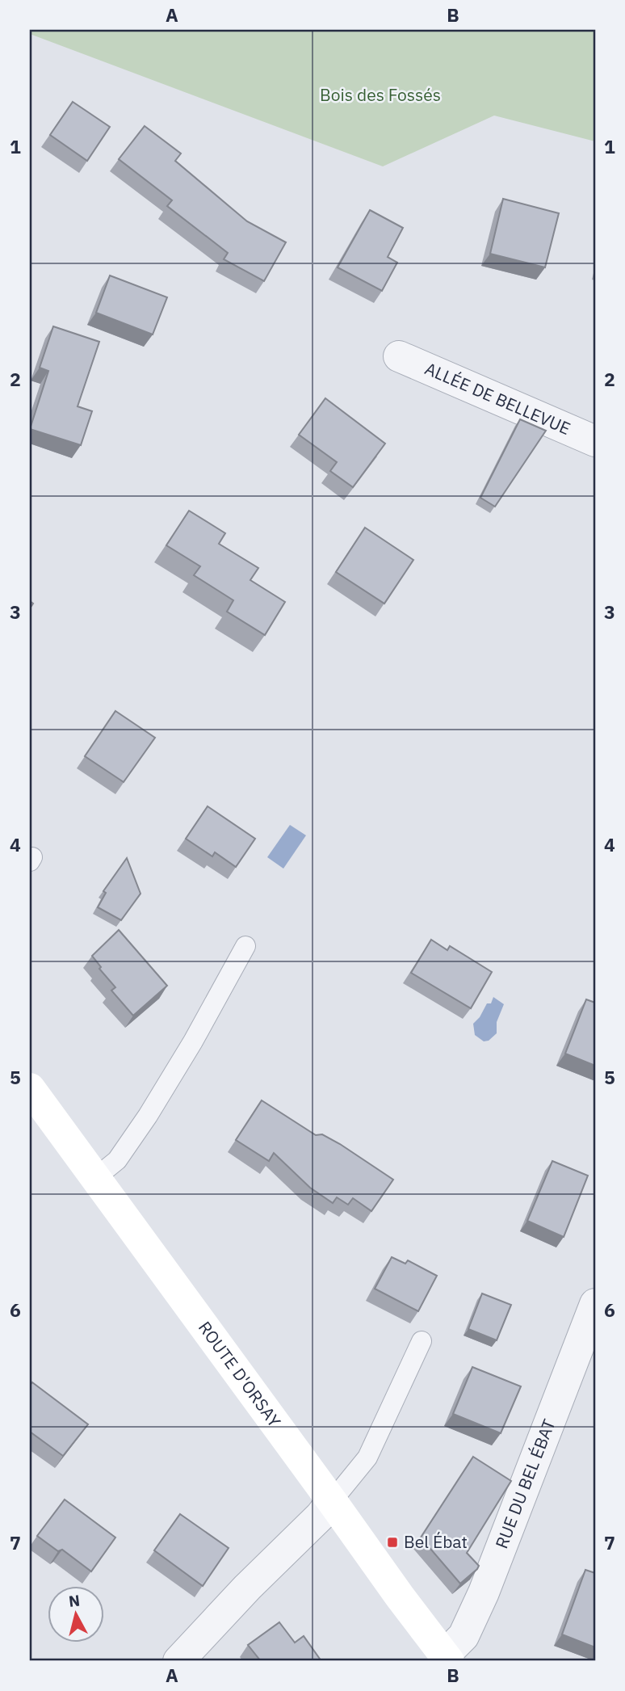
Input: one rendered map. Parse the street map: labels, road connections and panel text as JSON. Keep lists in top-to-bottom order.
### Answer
{
  "streets": {
    "main road": ["ROUTE D'ORSAY"],
    "street": ["ALLÉE DE BELLEVUE", "RUE DU BEL ÉBAT"]
  },
  "crossings": [
    ["ROUTE D'ORSAY", "RUE DU BEL ÉBAT"]
  ],
  "parks": ["Bois des Fossés"],
  "places": {
    "transit": ["Bel Ébat"]
  },
  "north": "top",
  "grid": {
    "columns": ["A", "B"],
    "rows": [
      "1",
      "2",
      "3",
      "4",
      "5",
      "6",
      "7"
    ]
  }
}
